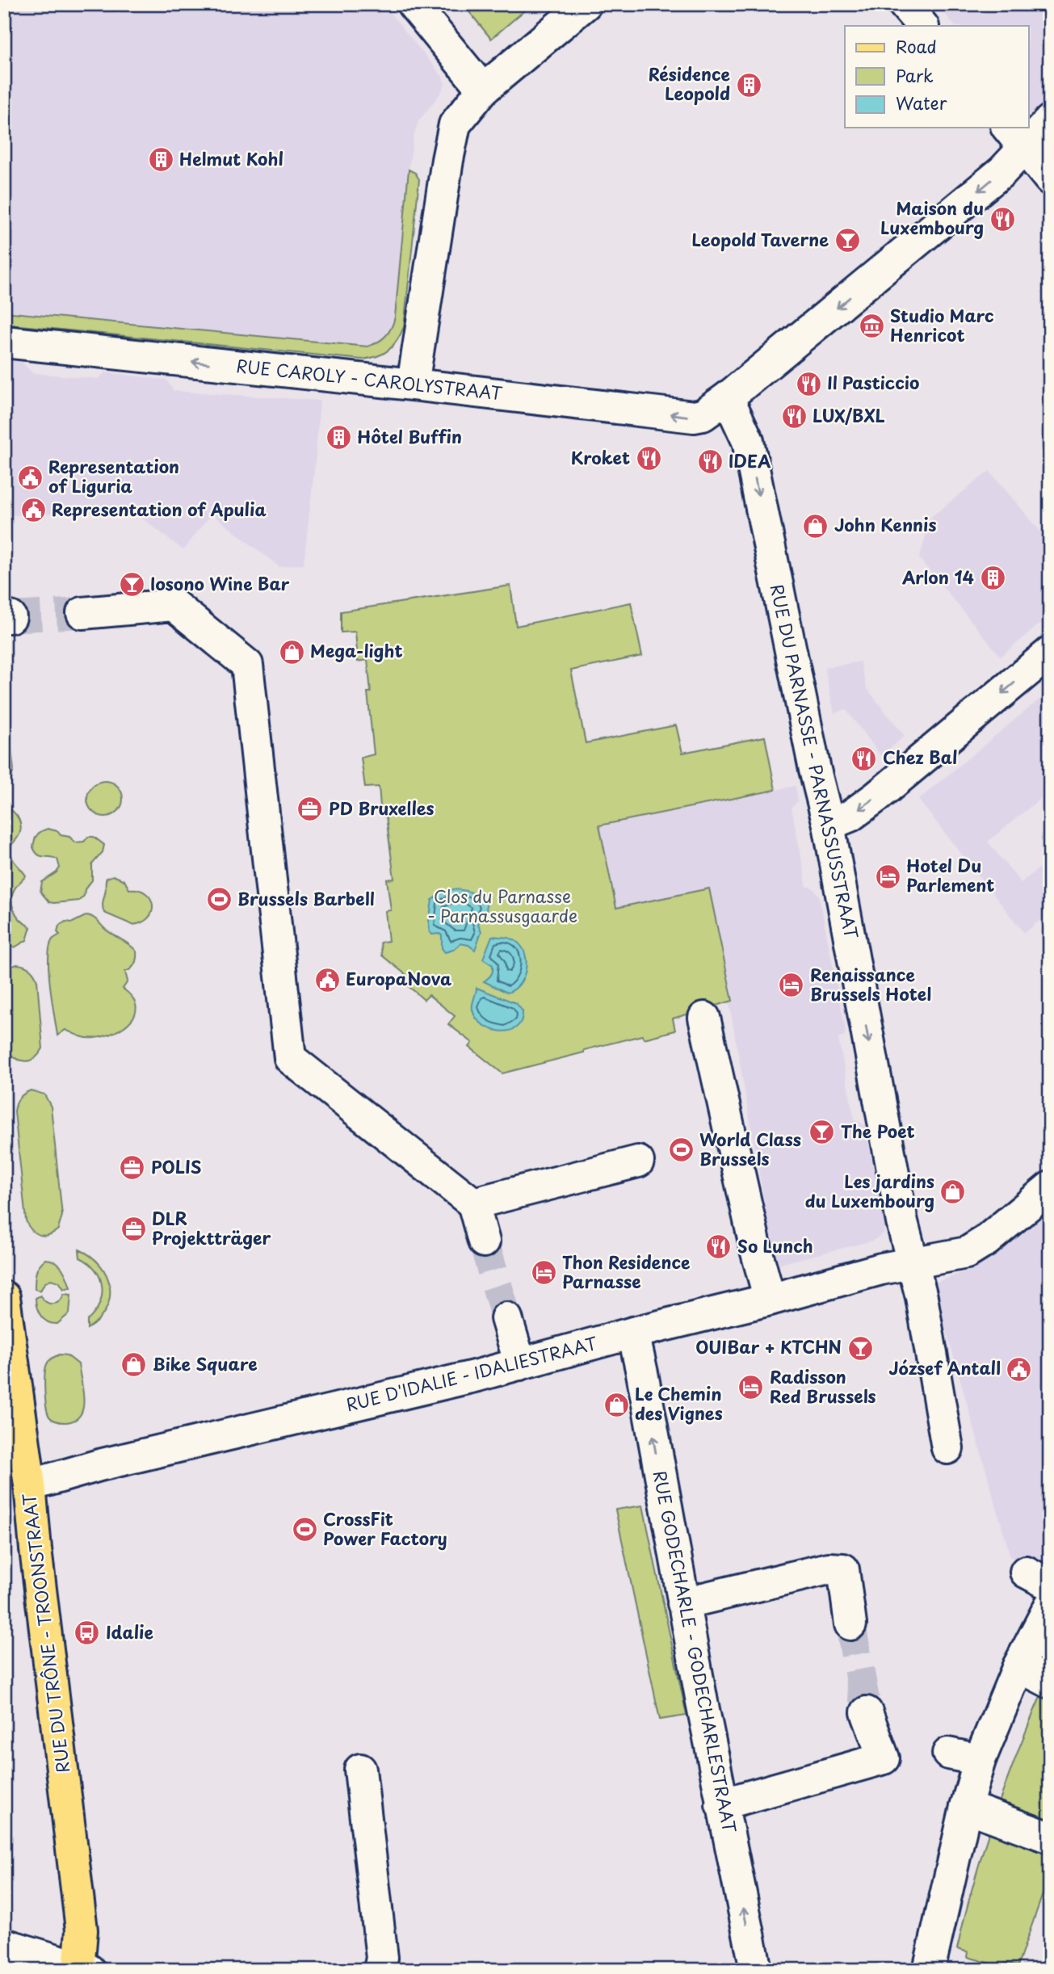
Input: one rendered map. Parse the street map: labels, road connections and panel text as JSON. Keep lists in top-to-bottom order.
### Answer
{
  "streets": {
    "main road": ["RUE DU TRÔNE - TROONSTRAAT"],
    "street": [
      "RUE CAROLY - CAROLYSTRAAT",
      "RUE DU PARNASSE - PARNASSUSSTRAAT",
      "RUE D'IDALIE - IDALIESTRAAT",
      "RUE GODECHARLE - GODECHARLESTRAAT"
    ]
  },
  "crossings": [
    ["RUE CAROLY - CAROLYSTRAAT", "RUE DU PARNASSE - PARNASSUSSTRAAT"],
    ["RUE DU PARNASSE - PARNASSUSSTRAAT", "RUE D'IDALIE - IDALIESTRAAT"],
    ["RUE D'IDALIE - IDALIESTRAAT", "RUE DU TRÔNE - TROONSTRAAT"],
    ["RUE D'IDALIE - IDALIESTRAAT", "RUE GODECHARLE - GODECHARLESTRAAT"]
  ],
  "one_way": ["RUE CAROLY - CAROLYSTRAAT"],
  "parks": ["Clos du Parnasse - Parnassusgaarde"],
  "places": {
    "building": [
      "Résidence Leopold",
      "Helmut Kohl",
      "Hôtel Buffin",
      "Arlon 14"
    ],
    "restaurant": [
      "Maison du Luxembourg",
      "Il Pasticcio",
      "LUX/BXL",
      "Kroket",
      "IDEA",
      "Chez Bal",
      "So Lunch"
    ],
    "bar": [
      "Leopold Taverne",
      "Iosono Wine Bar",
      "The Poet",
      "OUIBar + KTCHN"
    ],
    "museum": ["Studio Marc Henricot"],
    "public building": [
      "Representation of Liguria",
      "Representation of Apulia",
      "EuropaNova",
      "József Antall"
    ],
    "shop": [
      "John Kennis",
      "Mega-light",
      "Les jardins du Luxembourg",
      "Bike Square",
      "Le Chemin des Vignes"
    ],
    "office": ["PD Bruxelles", "POLIS", "DLR Projektträger"],
    "hotel": [
      "Hotel Du Parlement",
      "Renaissance Brussels Hotel",
      "Thon Residence Parnasse",
      "Radisson Red Brussels"
    ],
    "sports": ["Brussels Barbell", "World Class Brussels", "CrossFit Power Factory"],
    "bus stop": ["Idalie"]
  },
  "legend": ["Road", "Park", "Water"]
}
